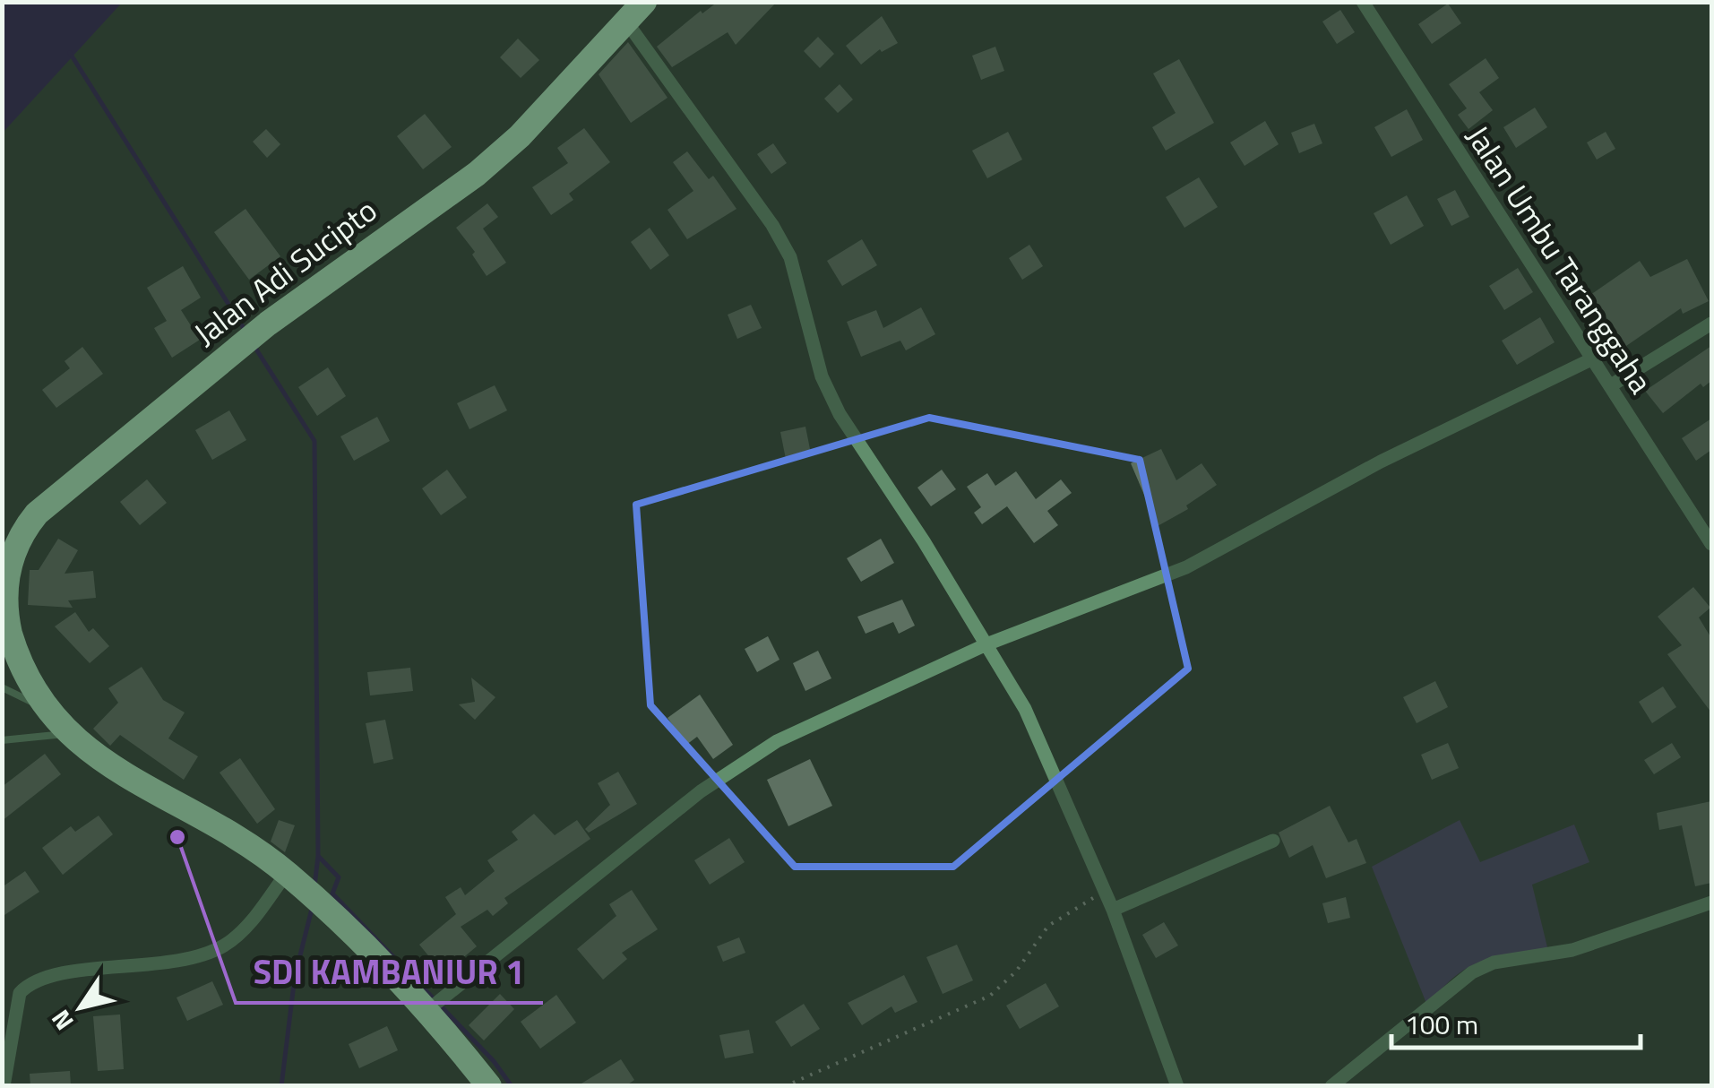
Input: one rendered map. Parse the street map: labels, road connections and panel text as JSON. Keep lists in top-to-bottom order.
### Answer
{
  "streets": {
    "highway": ["Jalan Adi Sucipto"],
    "street": ["Jalan Umbu Taranggaha"]
  },
  "places": ["SDI KAMBANIUR 1"],
  "scale_bar": "100 m",
  "north": "bottom left"
}
